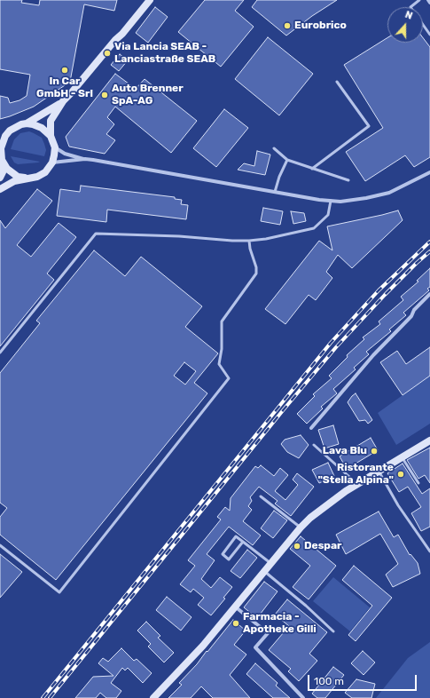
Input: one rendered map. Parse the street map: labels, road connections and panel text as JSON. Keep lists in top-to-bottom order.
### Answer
{
  "places": [
    "Eurobrico",
    "Via Lancia SEAB - Lanciastraße SEAB",
    "In Car GmbH - Srl",
    "Auto Brenner SpA-AG",
    "Lava Blu",
    "Ristorante \"Stella Alpina\"",
    "Despar",
    "Farmacia - Apotheke Gilli"
  ],
  "scale_bar": "100 m",
  "north": "top"
}
